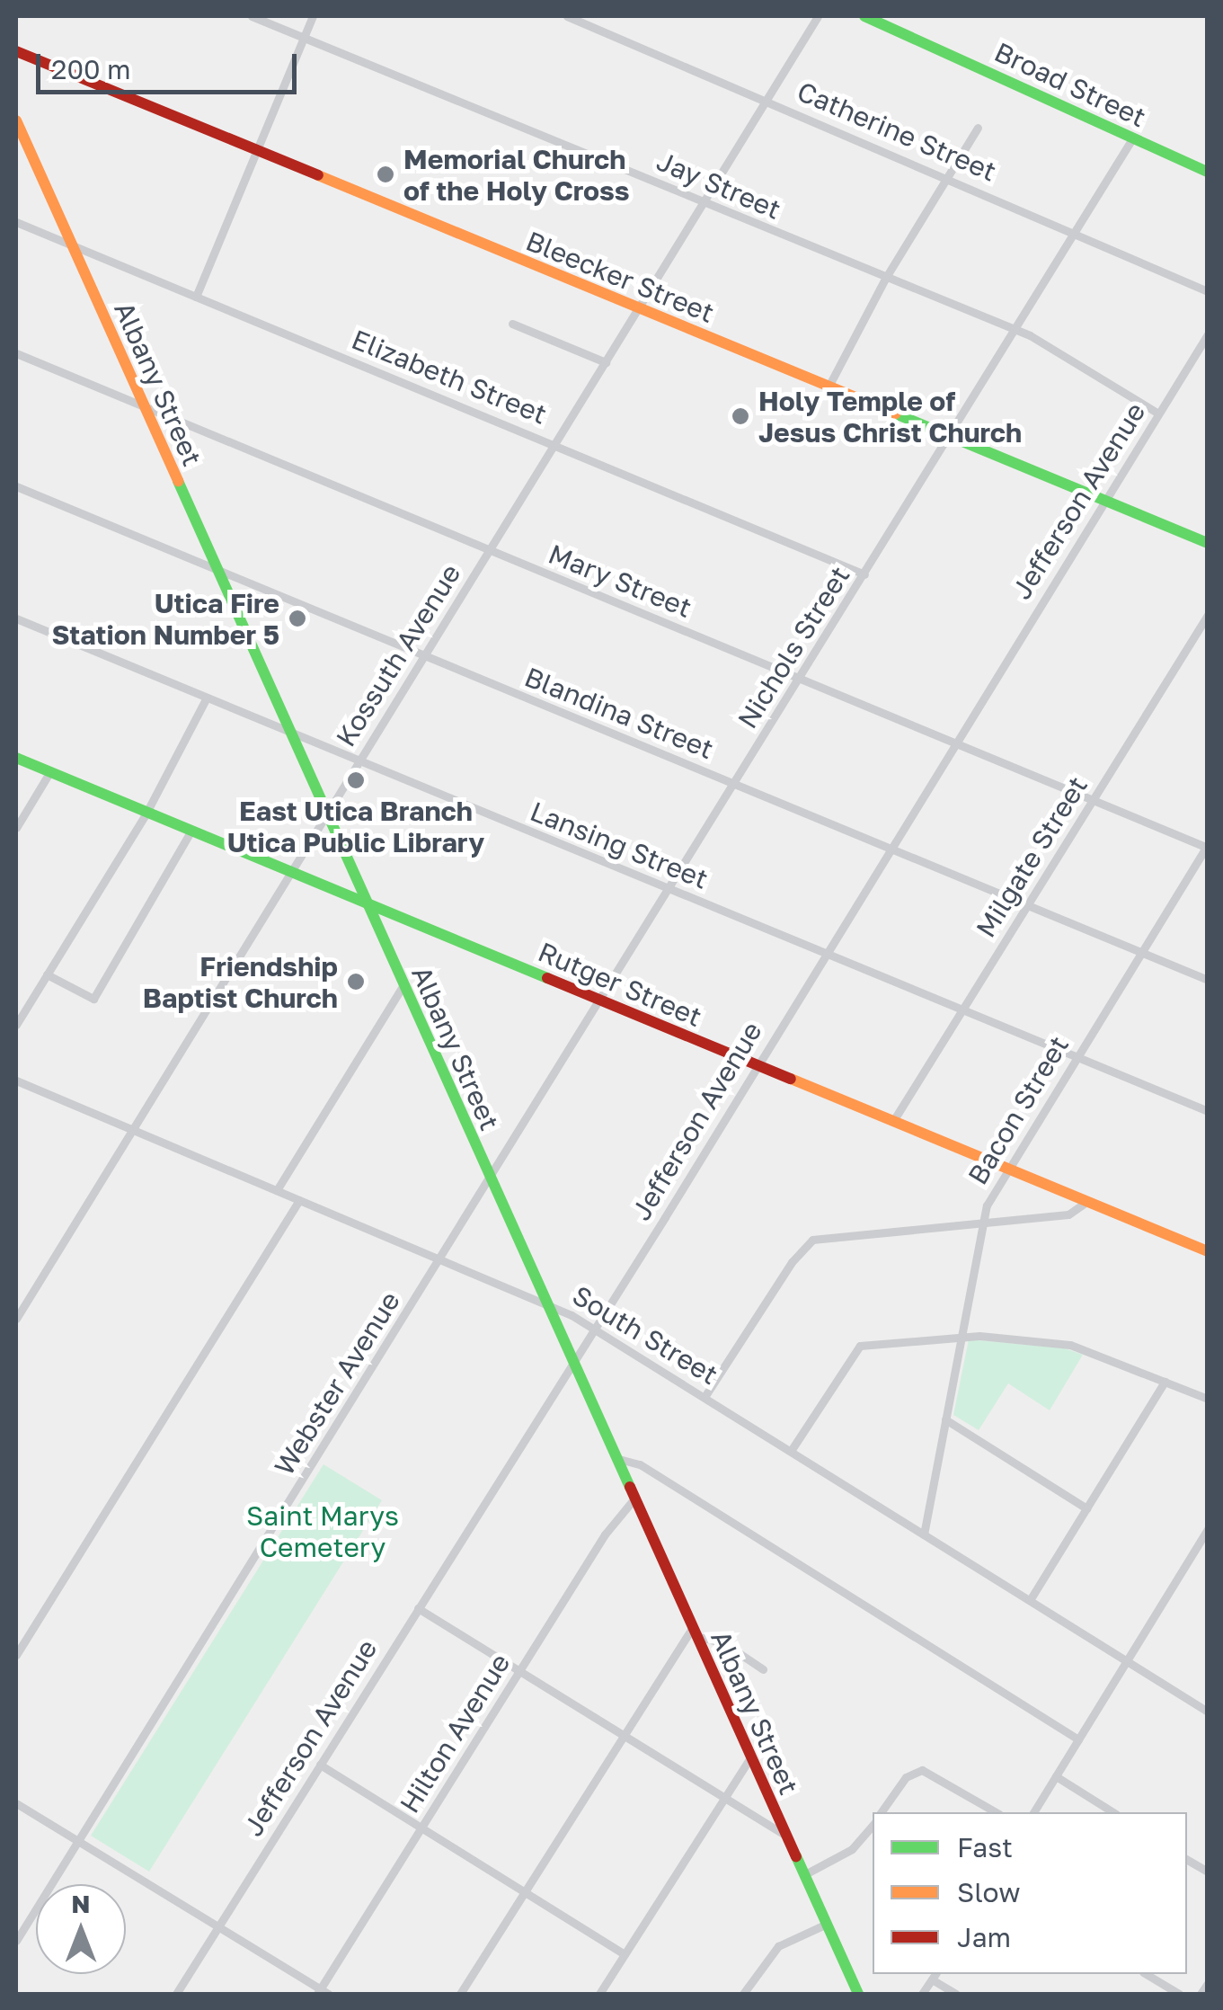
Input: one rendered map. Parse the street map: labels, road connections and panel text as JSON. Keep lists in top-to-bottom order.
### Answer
{
  "streets": {
    "street": [
      "Broad Street",
      "Catherine Street",
      "Jay Street",
      "Bleecker Street",
      "Elizabeth Street",
      "Albany Street",
      "Jefferson Avenue",
      "Mary Street",
      "Nichols Street",
      "Kossuth Avenue",
      "Blandina Street",
      "Lansing Street",
      "Milgate Street",
      "Rutger Street",
      "Bacon Street",
      "South Street",
      "Webster Avenue",
      "Hilton Avenue"
    ]
  },
  "crossings": [
    ["Broad Street", "Nichols Street"],
    ["Catherine Street", "Nichols Street"],
    ["Catherine Street", "Kossuth Avenue"],
    ["Jay Street", "Jefferson Avenue"],
    ["Jay Street", "Nichols Street"],
    ["Jay Street", "Kossuth Avenue"],
    ["Bleecker Street", "Jefferson Avenue"],
    ["Bleecker Street", "Nichols Street"],
    ["Bleecker Street", "Kossuth Avenue"],
    ["Elizabeth Street", "Albany Street"],
    ["Elizabeth Street", "Nichols Street"],
    ["Elizabeth Street", "Kossuth Avenue"],
    ["Albany Street", "Jefferson Avenue"],
    ["Albany Street", "Mary Street"],
    ["Albany Street", "Nichols Street"],
    ["Albany Street", "Kossuth Avenue"],
    ["Albany Street", "Blandina Street"],
    ["Albany Street", "Lansing Street"],
    ["Albany Street", "Rutger Street"],
    ["Albany Street", "South Street"],
    ["Albany Street", "Webster Avenue"],
    ["Albany Street", "Hilton Avenue"],
    ["Jefferson Avenue", "Mary Street"],
    ["Jefferson Avenue", "Blandina Street"],
    ["Jefferson Avenue", "Lansing Street"],
    ["Jefferson Avenue", "Rutger Street"],
    ["Jefferson Avenue", "South Street"],
    ["Mary Street", "Nichols Street"],
    ["Mary Street", "Kossuth Avenue"],
    ["Mary Street", "Milgate Street"],
    ["Mary Street", "Bacon Street"],
    ["Nichols Street", "Blandina Street"],
    ["Nichols Street", "Lansing Street"],
    ["Nichols Street", "Rutger Street"],
    ["Nichols Street", "Webster Avenue"],
    ["Kossuth Avenue", "Blandina Street"],
    ["Kossuth Avenue", "Lansing Street"],
    ["Kossuth Avenue", "Rutger Street"],
    ["Kossuth Avenue", "South Street"],
    ["Blandina Street", "Milgate Street"],
    ["Blandina Street", "Bacon Street"],
    ["Lansing Street", "Milgate Street"],
    ["Lansing Street", "Bacon Street"],
    ["Milgate Street", "Rutger Street"],
    ["Rutger Street", "Bacon Street"],
    ["Bacon Street", "South Street"],
    ["South Street", "Webster Avenue"]
  ],
  "parks": ["Saint Marys Cemetery"],
  "places": [
    "Memorial Church of the Holy Cross",
    "Holy Temple of Jesus Christ Church",
    "Utica Fire Station Number 5",
    "East Utica Branch Utica Public Library",
    "Friendship Baptist Church"
  ],
  "legend": ["Fast", "Slow", "Jam"],
  "scale_bar": "200 m",
  "north": "top"
}
